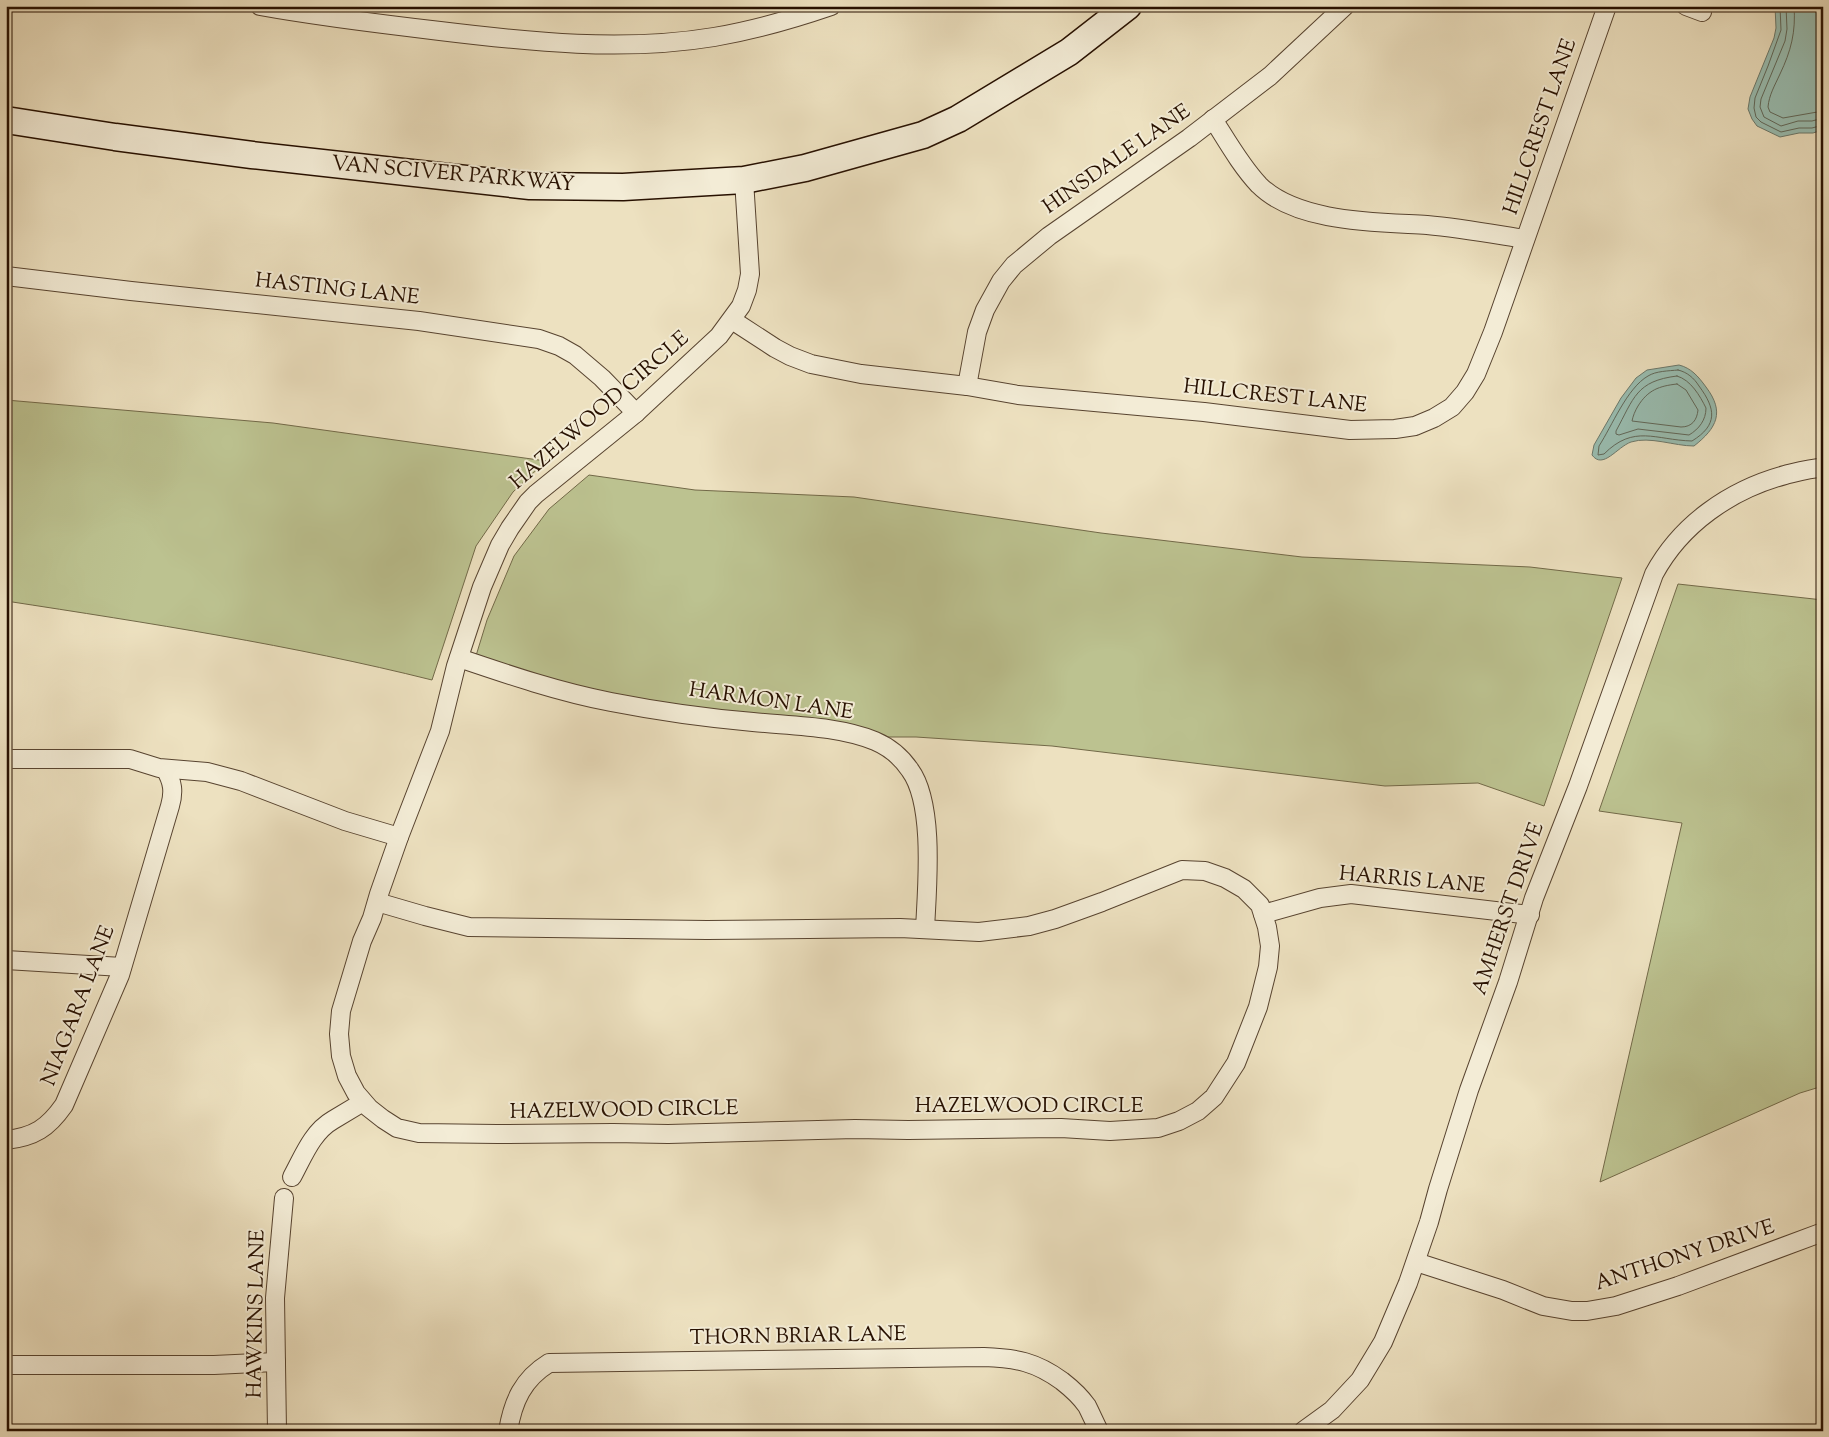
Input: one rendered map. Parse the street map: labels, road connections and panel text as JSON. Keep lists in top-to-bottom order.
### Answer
{
  "streets": {
    "street": [
      "HILLCREST LANE",
      "HINSDALE LANE",
      "VAN SCIVER PARKWAY",
      "HASTING LANE",
      "HAZELWOOD CIRCLE",
      "HARMON LANE",
      "HARRIS LANE",
      "AMHERST DRIVE",
      "NIAGARA LANE",
      "ANTHONY DRIVE",
      "HAWKINS LANE",
      "THORN BRIAR LANE"
    ]
  },
  "crossings": [
    ["HILLCREST LANE", "HINSDALE LANE"],
    ["HILLCREST LANE", "HAZELWOOD CIRCLE"],
    ["VAN SCIVER PARKWAY", "HAZELWOOD CIRCLE"],
    ["HASTING LANE", "HAZELWOOD CIRCLE"],
    ["HAZELWOOD CIRCLE", "HARMON LANE"],
    ["HAZELWOOD CIRCLE", "HARRIS LANE"],
    ["HARRIS LANE", "AMHERST DRIVE"],
    ["AMHERST DRIVE", "ANTHONY DRIVE"]
  ]
}
